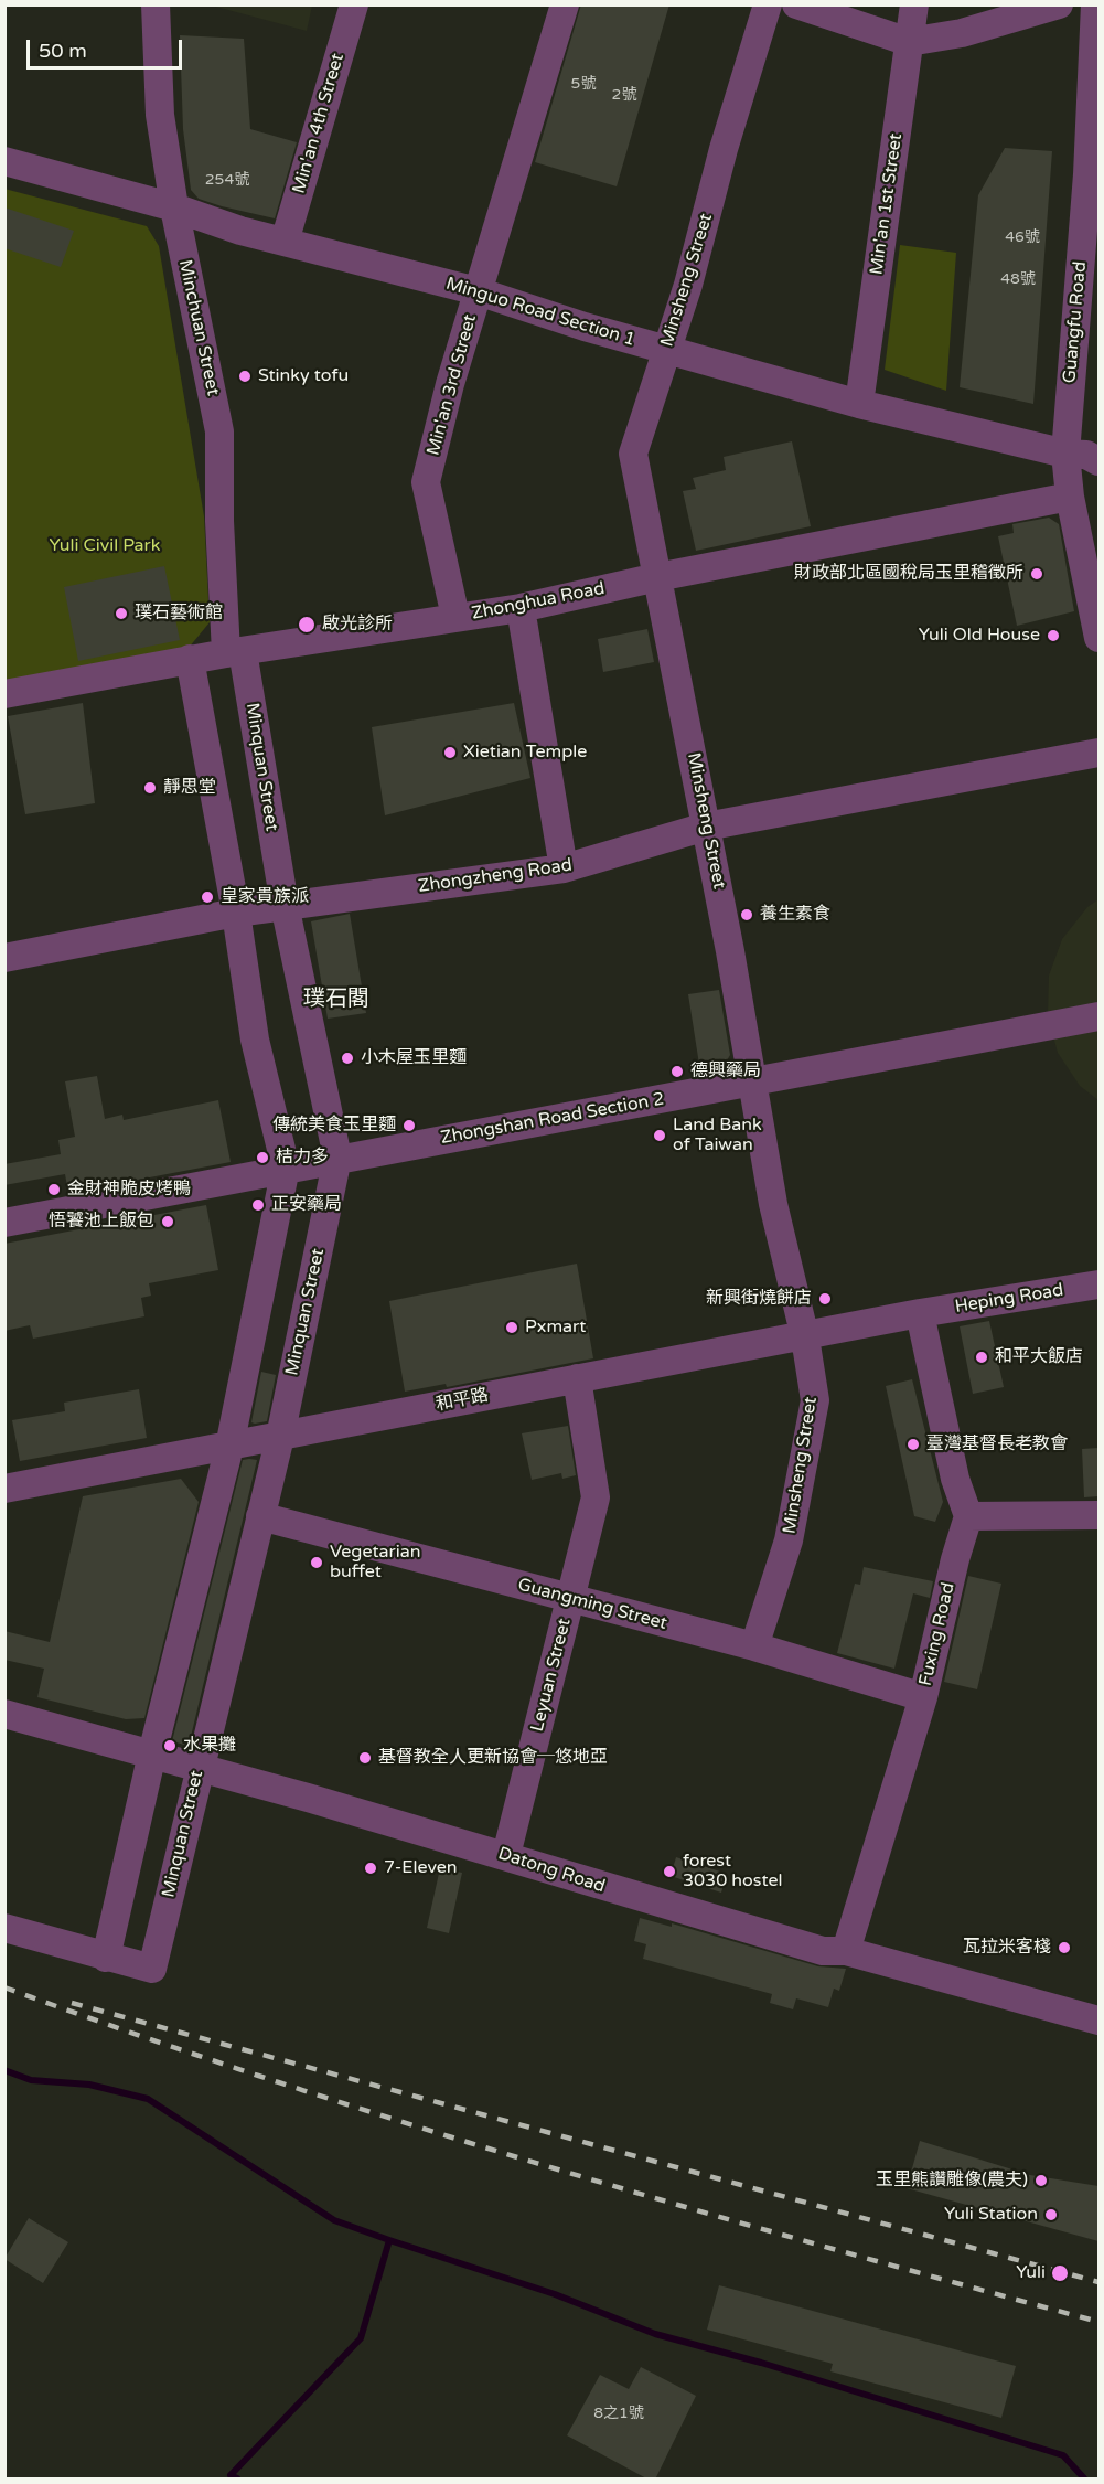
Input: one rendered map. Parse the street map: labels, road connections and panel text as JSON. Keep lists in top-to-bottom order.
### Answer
{
  "streets": {
    "street": [
      "Min'an 4th Street",
      "Min'an 1st Street",
      "Minsheng Street",
      "Minguo Road Section 1",
      "Guangfu Road",
      "Minchuan Street",
      "Min'an 3rd Street",
      "Zhonghua Road",
      "Minquan Street",
      "Zhongzheng Road",
      "Zhongshan Road Section 2",
      "Heping Road",
      "和平路",
      "Guangming Street",
      "Fuxing Road",
      "Leyuan Street",
      "Datong Road"
    ]
  },
  "crossings": [
    ["Min'an 4th Street", "Minguo Road Section 1"],
    ["Min'an 1st Street", "Minguo Road Section 1"],
    ["Minsheng Street", "Minguo Road Section 1"],
    ["Minsheng Street", "Zhonghua Road"],
    ["Minsheng Street", "Zhongzheng Road"],
    ["Minsheng Street", "Zhongshan Road Section 2"],
    ["Minsheng Street", "和平路"],
    ["Minsheng Street", "Guangming Street"],
    ["Minguo Road Section 1", "Guangfu Road"],
    ["Minguo Road Section 1", "Minchuan Street"],
    ["Minguo Road Section 1", "Min'an 3rd Street"],
    ["Guangfu Road", "Zhonghua Road"],
    ["Minchuan Street", "Zhonghua Road"],
    ["Minchuan Street", "Minquan Street"],
    ["Min'an 3rd Street", "Zhonghua Road"],
    ["Zhonghua Road", "Minquan Street"],
    ["Minquan Street", "Zhongzheng Road"],
    ["Minquan Street", "Zhongshan Road Section 2"],
    ["Minquan Street", "和平路"],
    ["Minquan Street", "Guangming Street"],
    ["Minquan Street", "Datong Road"],
    ["Heping Road", "和平路"],
    ["和平路", "Leyuan Street"],
    ["Guangming Street", "Fuxing Road"],
    ["Guangming Street", "Leyuan Street"],
    ["Fuxing Road", "Datong Road"],
    ["Leyuan Street", "Datong Road"]
  ],
  "districts": ["璞石閣"],
  "parks": ["Yuli Civil Park"],
  "places": [
    "Stinky tofu",
    "財政部北區國稅局玉里稽徵所",
    "璞石藝術館",
    "啟光診所",
    "Yuli Old House",
    "Xietian Temple",
    "靜思堂",
    "皇家貴族派",
    "養生素食",
    "小木屋玉里麵",
    "德興藥局",
    "傳統美食玉里麵",
    "Land Bank of Taiwan",
    "桔力多",
    "金財神脆皮烤鴨",
    "正安藥局",
    "悟饕池上飯包",
    "新興街燒餅店",
    "Pxmart",
    "和平大飯店",
    "臺灣基督長老教會",
    "Vegetarian buffet",
    "水果攤",
    "基督教全人更新協會─悠地亞",
    "7-Eleven",
    "forest 3030 hostel",
    "瓦拉米客棧",
    "玉里熊讚雕像(農夫)",
    "Yuli Station",
    "Yuli"
  ],
  "house_numbers": [
    "5號",
    "2號",
    "254號",
    "46號",
    "48號",
    "8之1號"
  ],
  "scale_bar": "50 m"
}
